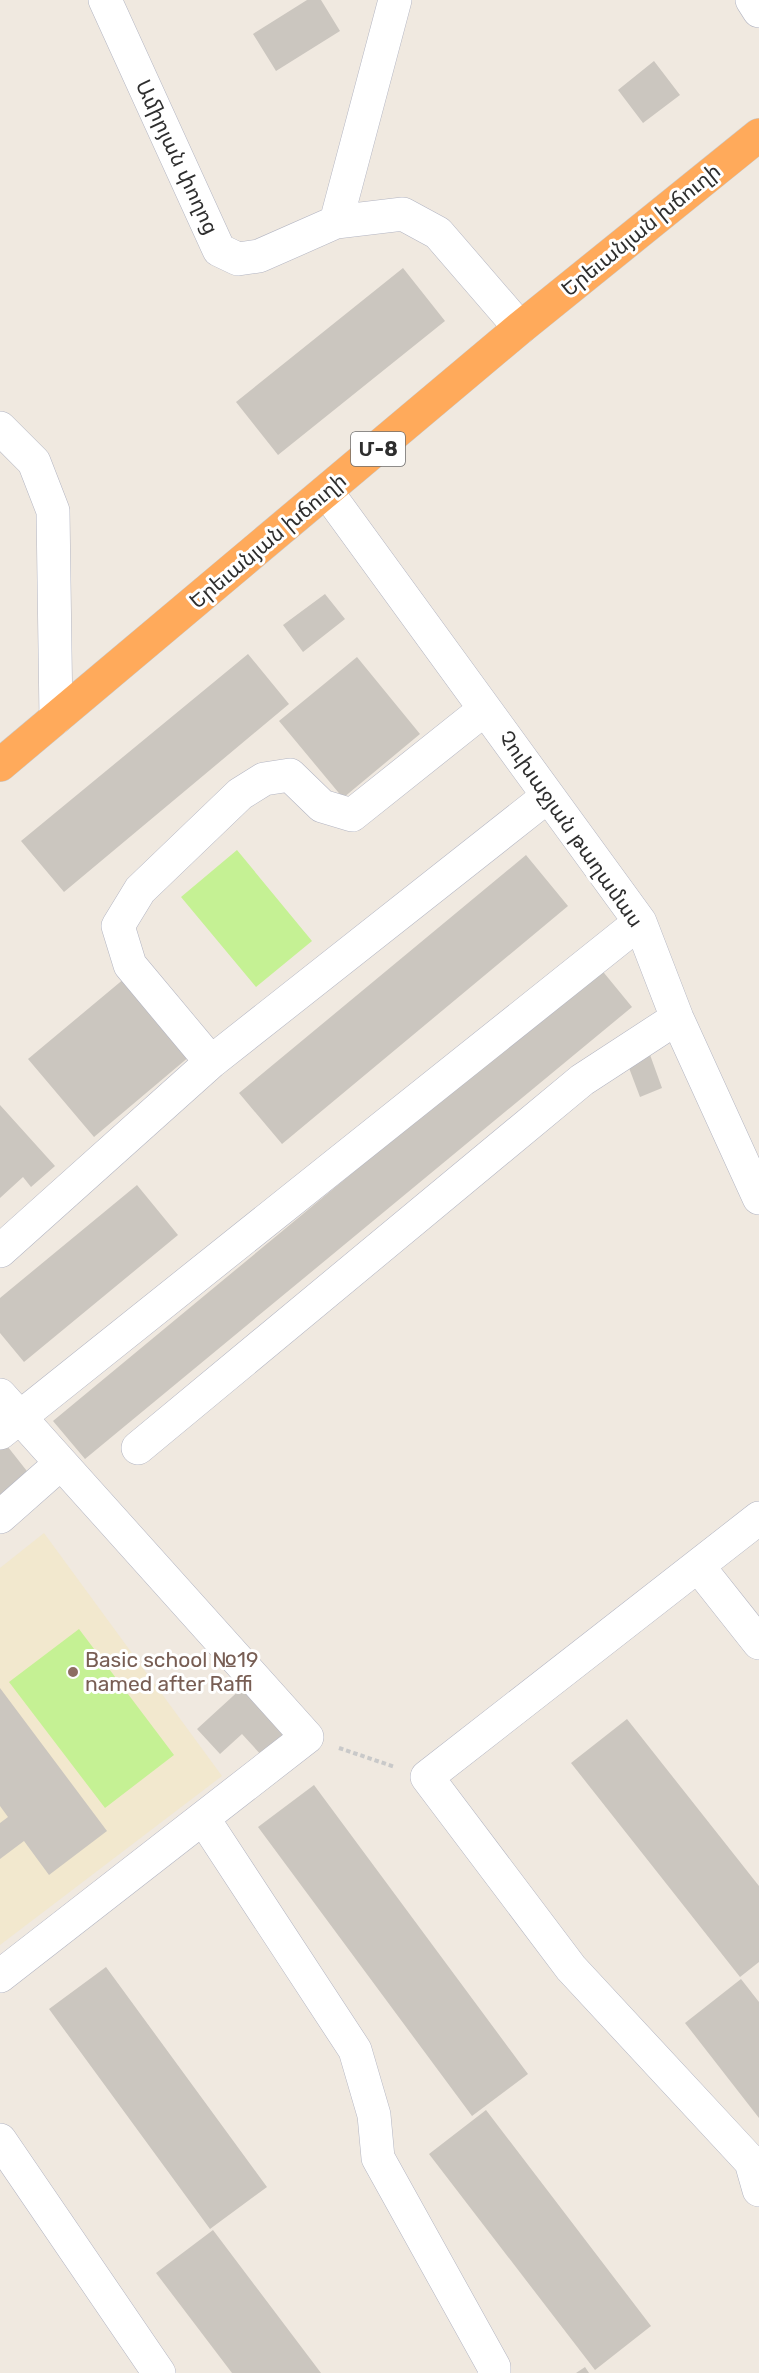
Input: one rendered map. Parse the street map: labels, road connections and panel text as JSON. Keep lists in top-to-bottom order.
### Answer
{
  "streets": {
    "highway": ["Երեւանյան խճուղի", "Մ-8"],
    "street": ["Ամիրյան փողոց", "Չուխաջյան թաղամաս"]
  },
  "crossings": [
    ["Ամիրյան փողոց", "Երեւանյան խճուղի"],
    ["Երեւանյան խճուղի", "Չուխաջյան թաղամաս"]
  ],
  "places": ["Basic school №19 named after Raffi"]
}
